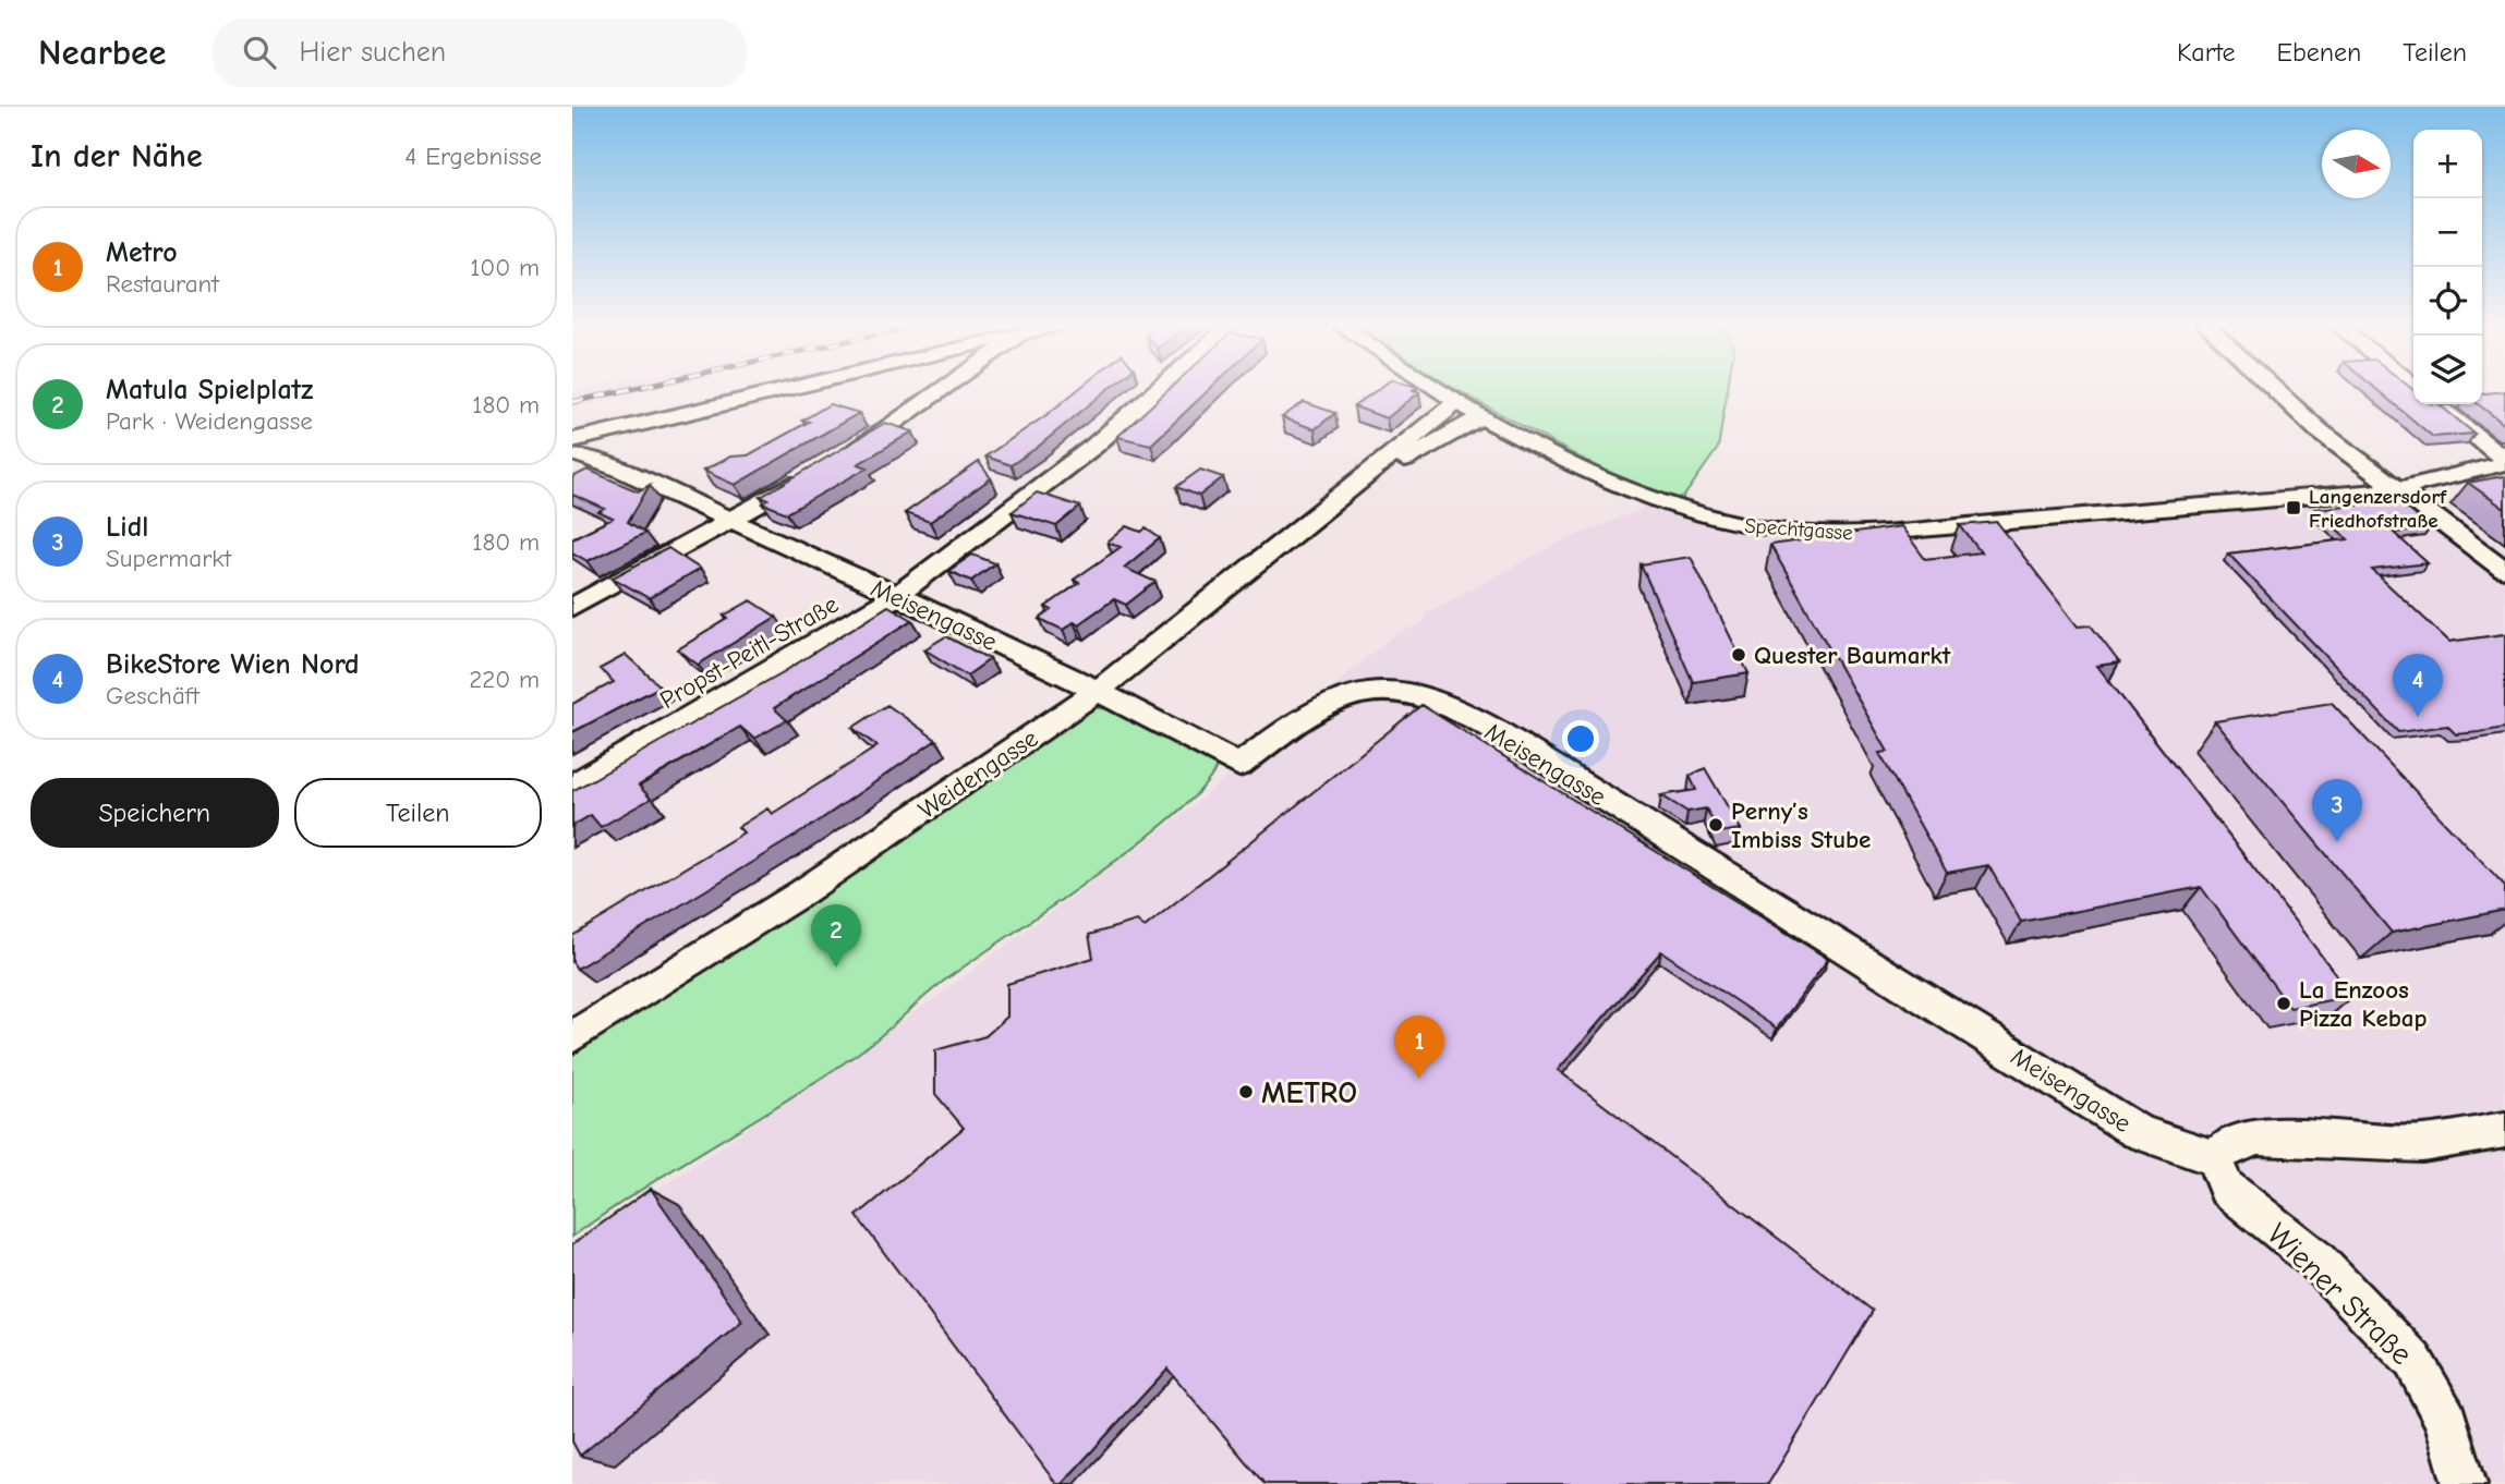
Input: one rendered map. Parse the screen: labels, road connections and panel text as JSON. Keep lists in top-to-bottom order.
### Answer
{
  "streets": {
    "street": [
      "Spechtgasse",
      "Meisengasse",
      "Propst-Peitl-Straße",
      "Weidengasse",
      "Wiener Straße"
    ]
  },
  "crossings": [
    ["Spechtgasse", "Weidengasse"],
    ["Meisengasse", "Propst-Peitl-Straße"],
    ["Meisengasse", "Weidengasse"],
    ["Meisengasse", "Wiener Straße"]
  ],
  "places": {
    "transit": ["Langenzersdorf Friedhofstraße"],
    "other": [
      "Quester Baumarkt",
      "Perny’s Imbiss Stube",
      "La Enzoos Pizza Kebap",
      "METRO"
    ]
  },
  "north": "right",
  "page": {
    "header": "Nearbee",
    "search": "Hier suchen",
    "nav": ["Karte", "Ebenen", "Teilen"],
    "heading": ["In der Nähe", "4 Ergebnisse"],
    "map_buttons": ["+", "−"],
    "list": [
      {
        "mark": "1",
        "name": "Metro",
        "note": "Restaurant",
        "value": "100 m"
      },
      {
        "mark": "2",
        "name": "Matula Spielplatz",
        "note": "Park · Weidengasse",
        "value": "180 m"
      },
      {
        "mark": "3",
        "name": "Lidl",
        "note": "Supermarkt",
        "value": "180 m"
      },
      {
        "mark": "4",
        "name": "BikeStore Wien Nord",
        "note": "Geschäft",
        "value": "220 m"
      }
    ],
    "pins": [
      "4",
      "3",
      "2",
      "1"
    ],
    "buttons": ["Speichern", "Teilen"]
  }
}
